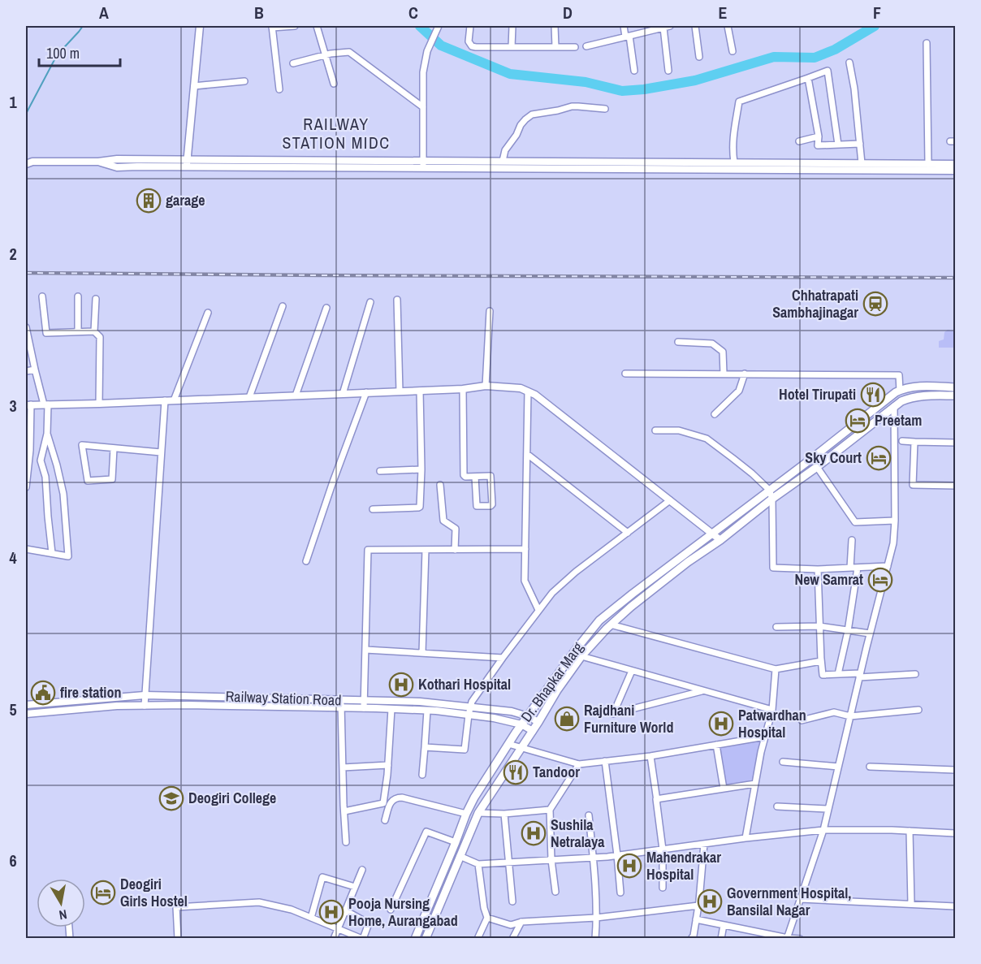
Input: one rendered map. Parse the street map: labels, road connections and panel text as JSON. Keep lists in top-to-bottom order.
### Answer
{
  "streets": {
    "main road": ["Dr. Bhapkar Marg"],
    "street": ["Railway Station Road"]
  },
  "crossings": [
    ["Dr. Bhapkar Marg", "Railway Station Road"]
  ],
  "districts": ["RAILWAY STATION MIDC"],
  "places": {
    "building": ["garage"],
    "station": ["Chhatrapati Sambhajinagar"],
    "restaurant": ["Hotel Tirupati", "Tandoor"],
    "hotel": [
      "Preetam",
      "Sky Court",
      "New Samrat",
      "Deogiri Girls Hostel"
    ],
    "hospital": [
      "Kothari Hospital",
      "Patwardhan Hospital",
      "Sushila Netralaya",
      "Mahendrakar Hospital",
      "Government Hospital, Bansilal Nagar",
      "Pooja Nursing Home, Aurangabad"
    ],
    "public building": ["fire station"],
    "shop": ["Rajdhani Furniture World"],
    "school or university": ["Deogiri College"]
  },
  "scale_bar": "100 m",
  "north": "bottom",
  "grid": {
    "columns": [
      "A",
      "B",
      "C",
      "D",
      "E",
      "F"
    ],
    "rows": [
      "1",
      "2",
      "3",
      "4",
      "5",
      "6"
    ]
  }
}
